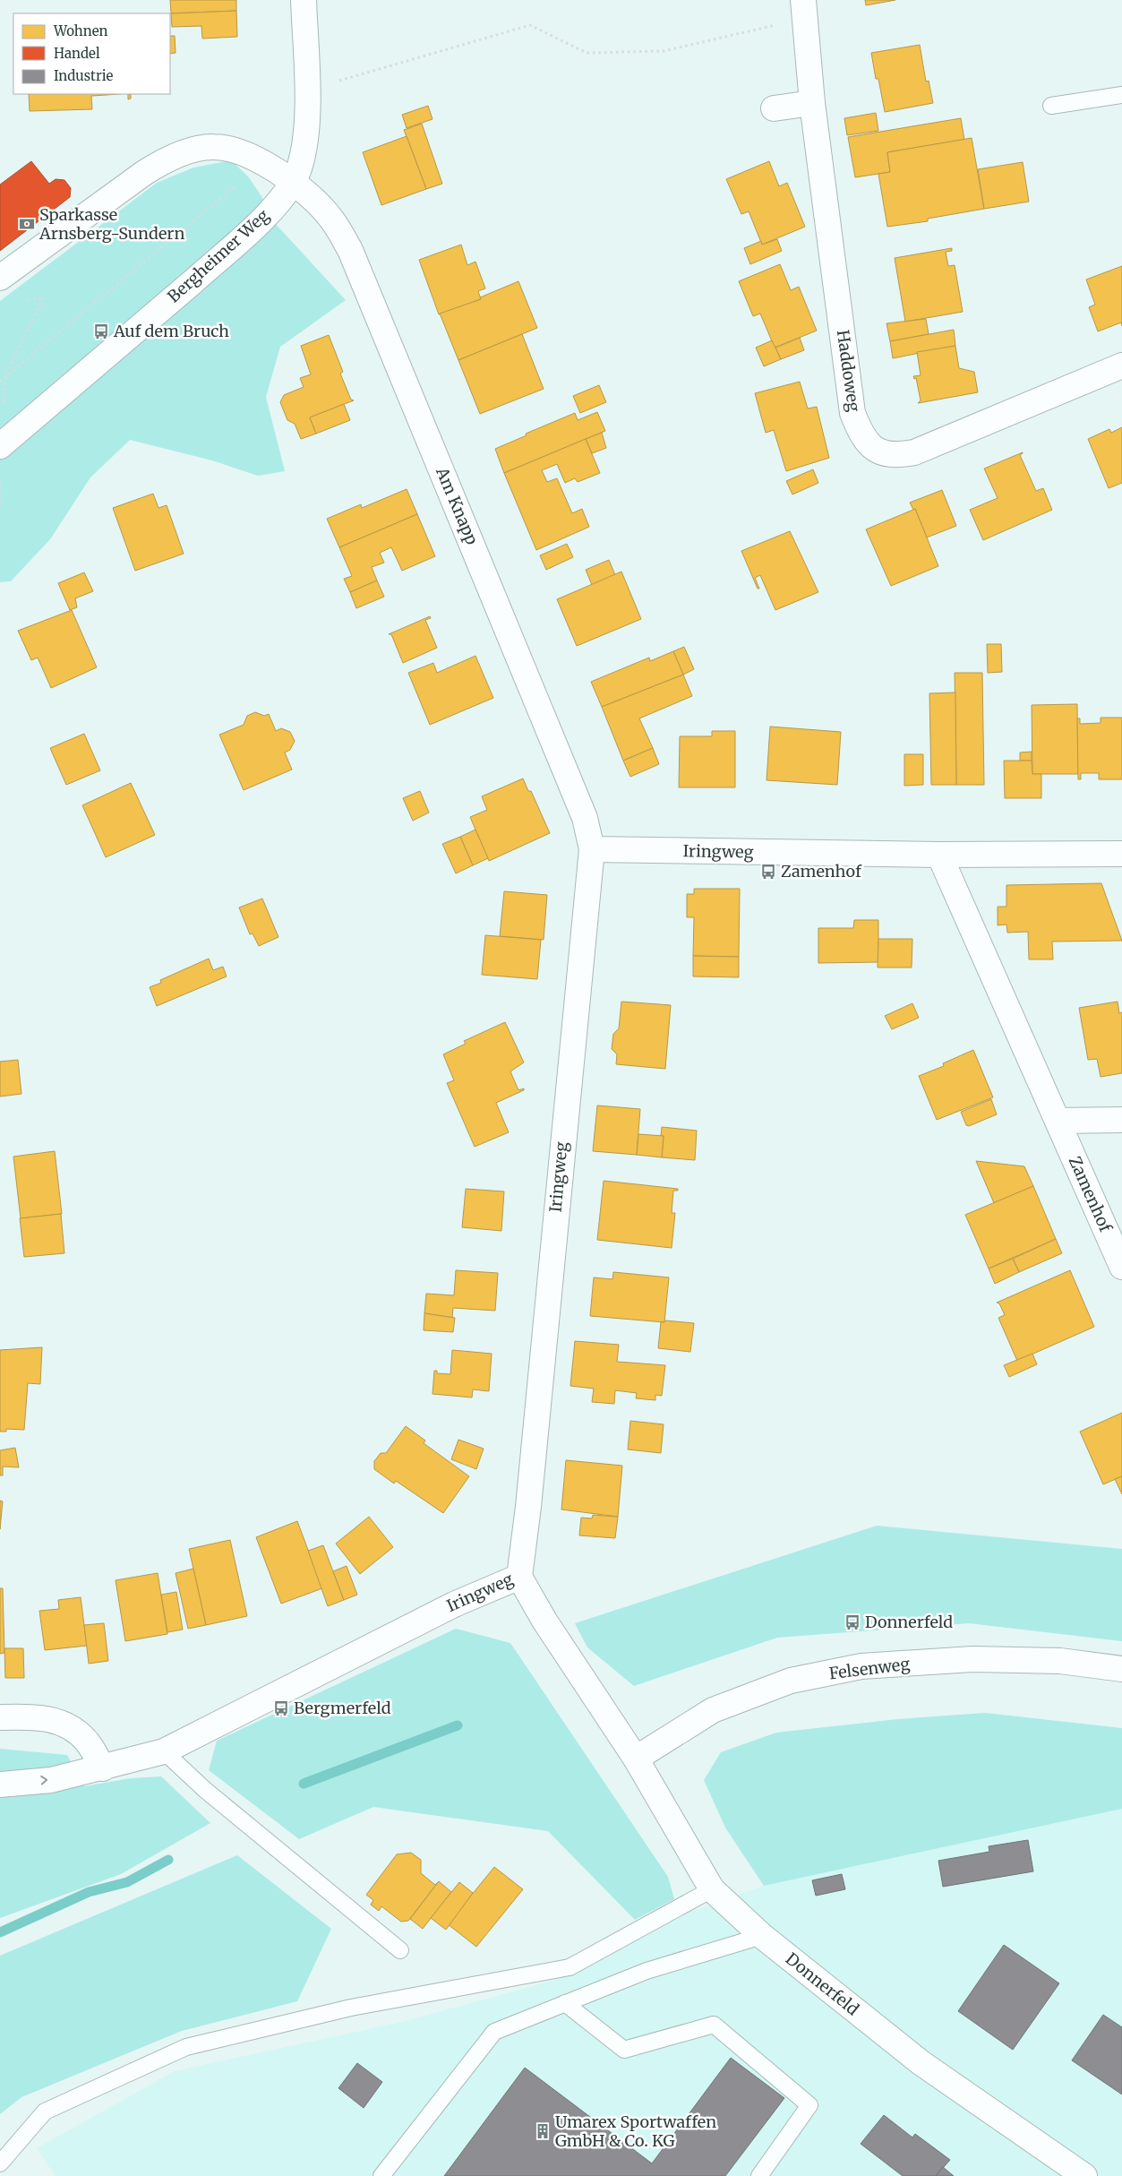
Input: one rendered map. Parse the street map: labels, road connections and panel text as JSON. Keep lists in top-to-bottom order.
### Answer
{
  "streets": {
    "street": [
      "Bergheimer Weg",
      "Haddoweg",
      "Am Knapp",
      "Iringweg",
      "Zamenhof",
      "Felsenweg",
      "Donnerfeld"
    ]
  },
  "crossings": [
    ["Bergheimer Weg", "Am Knapp"],
    ["Am Knapp", "Iringweg"],
    ["Iringweg", "Zamenhof"],
    ["Iringweg", "Donnerfeld"],
    ["Felsenweg", "Donnerfeld"]
  ],
  "places": {
    "bank": ["Sparkasse Arnsberg-Sundern"],
    "bus stop": [
      "Auf dem Bruch",
      "Zamenhof",
      "Donnerfeld",
      "Bergmerfeld"
    ],
    "building": ["Umarex Sportwaffen GmbH & Co. KG"]
  },
  "legend": ["Wohnen", "Handel", "Industrie"]
}
